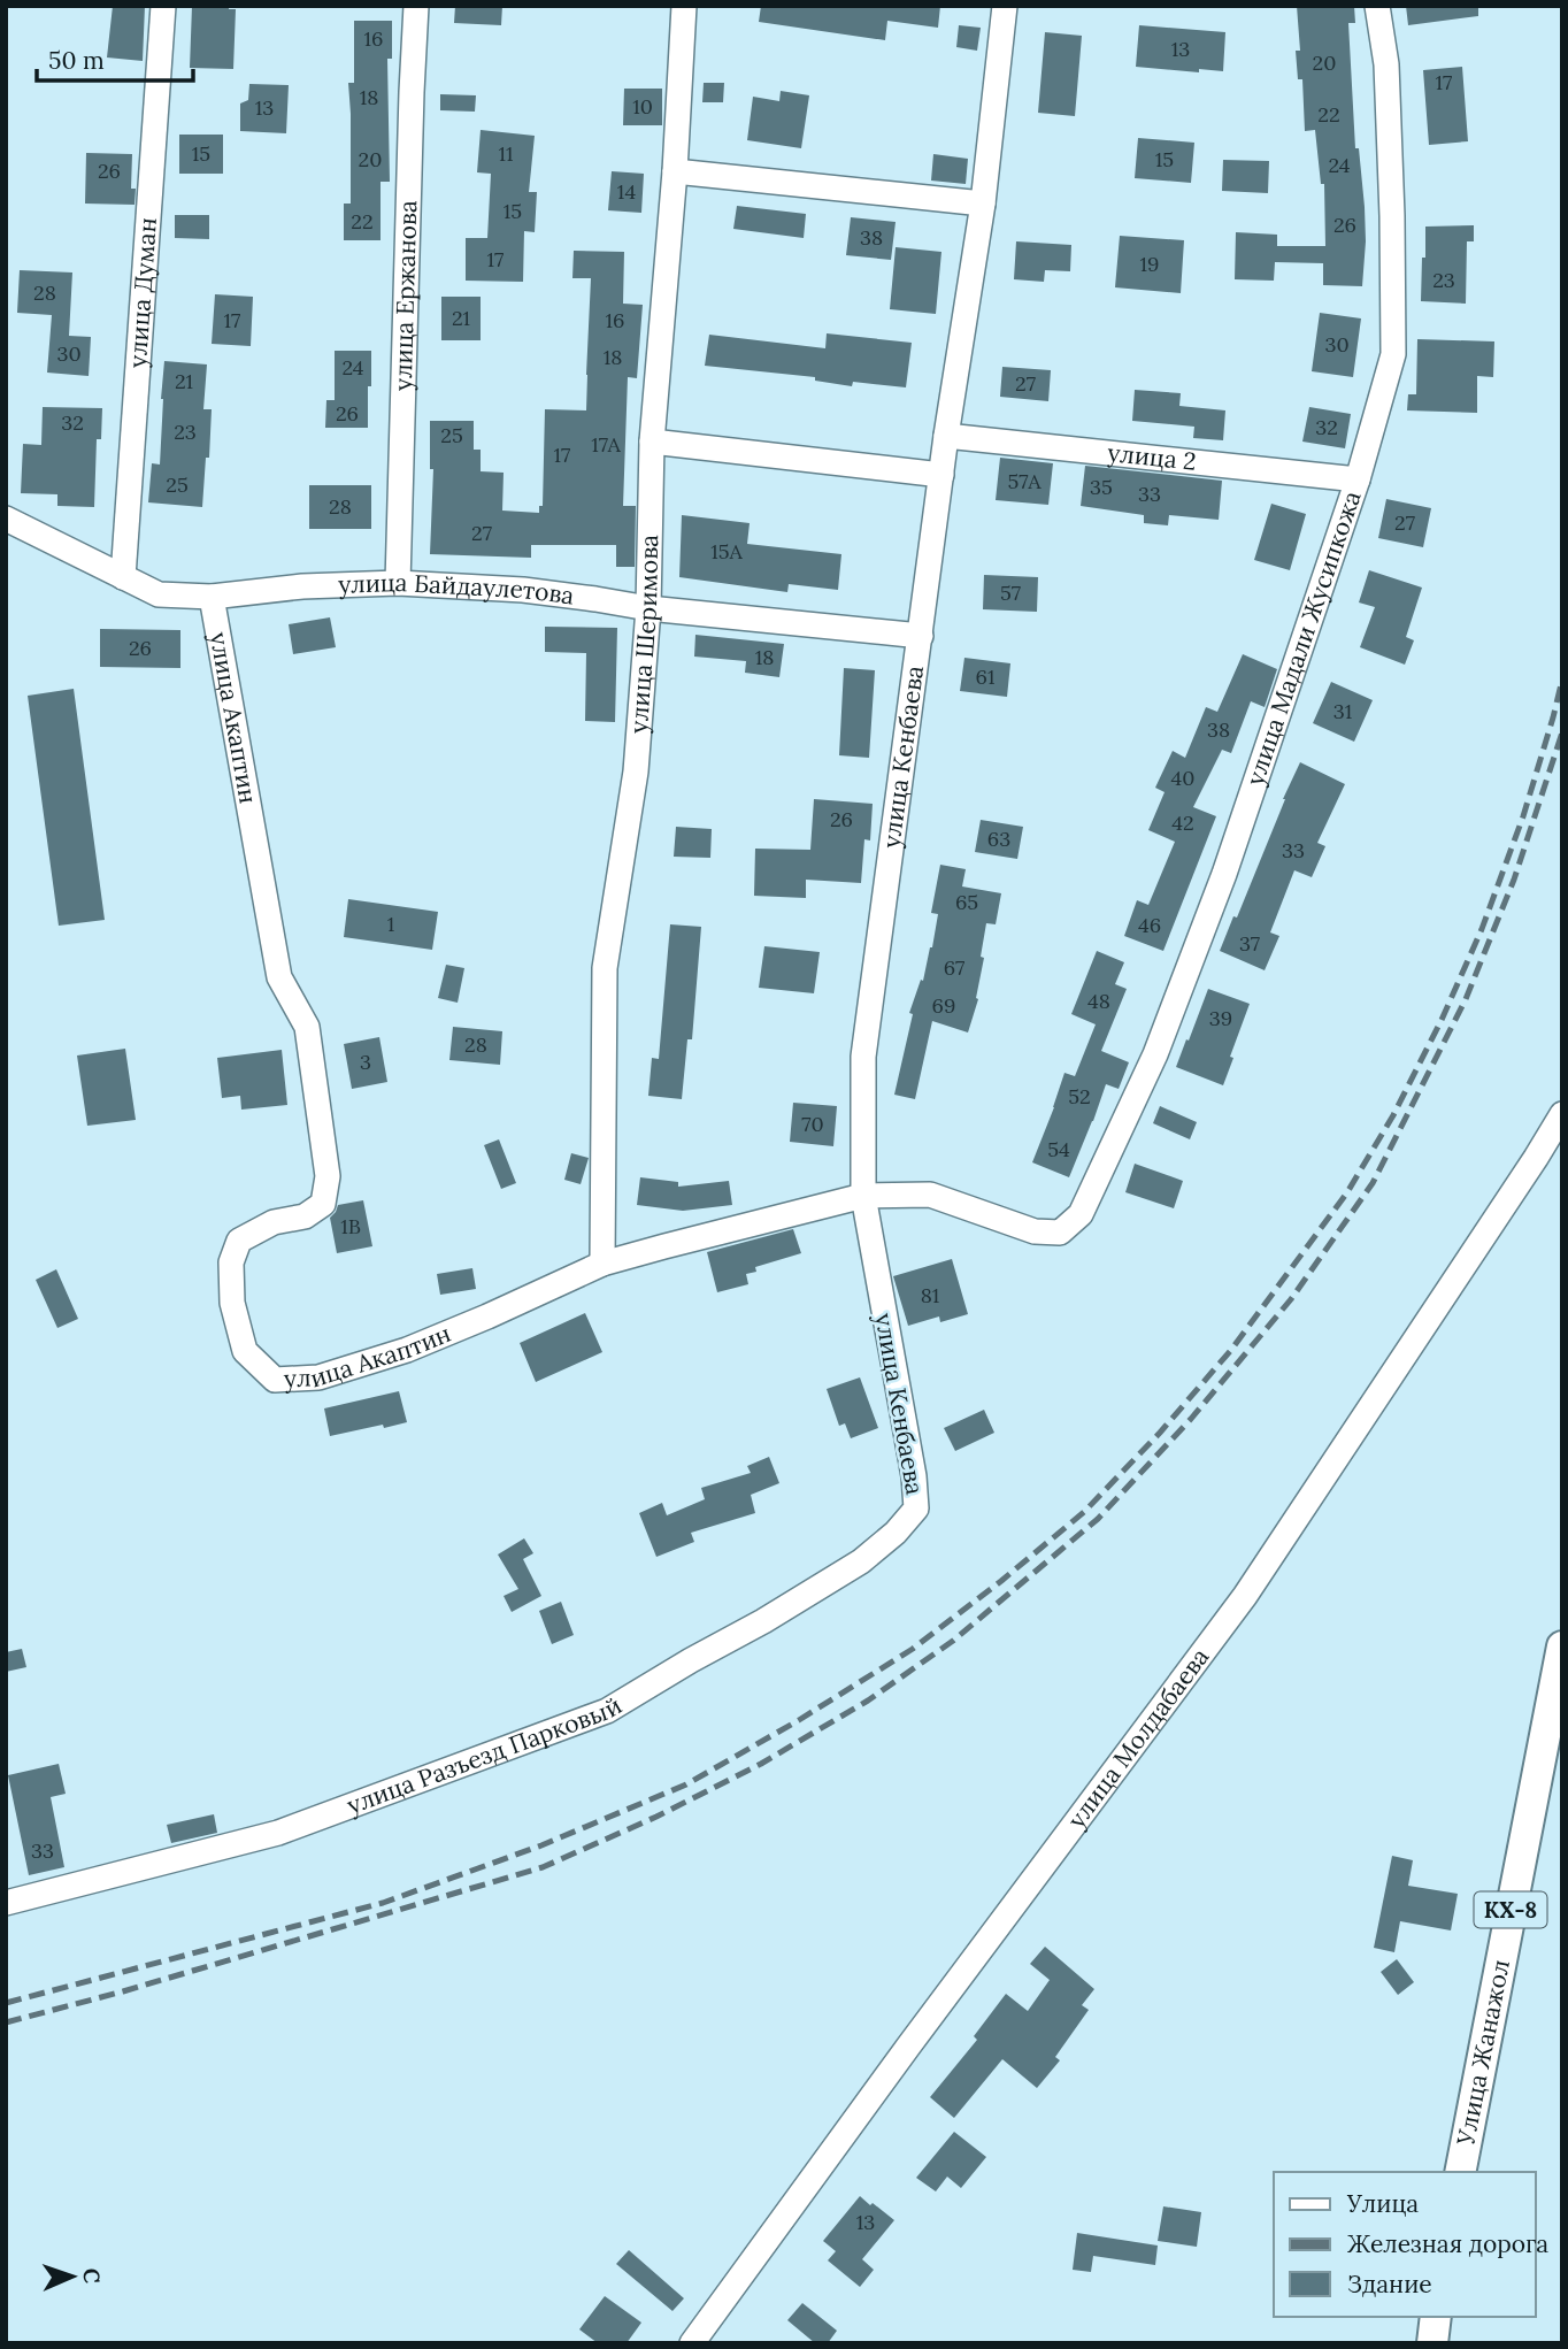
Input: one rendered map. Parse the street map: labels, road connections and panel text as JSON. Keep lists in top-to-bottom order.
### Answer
{
  "streets": {
    "main road": ["КХ-8", "Улица Жанажол"],
    "street": [
      "улица Думан",
      "улица Ержанова",
      "улица 2",
      "улица Байдаулетова",
      "улица Шеримова",
      "улица Мадали Жусипкожа",
      "улица Акаптин",
      "улица Кенбаева",
      "улица Молдабаева",
      "улица Разъезд Парковый"
    ]
  },
  "crossings": [
    ["улица Думан", "улица Байдаулетова"],
    ["улица Ержанова", "улица Байдаулетова"],
    ["улица 2", "улица Мадали Жусипкожа"],
    ["улица 2", "улица Кенбаева"],
    ["улица Байдаулетова", "улица Шеримова"],
    ["улица Байдаулетова", "улица Акаптин"],
    ["улица Байдаулетова", "улица Кенбаева"],
    ["улица Шеримова", "улица Акаптин"],
    ["улица Мадали Жусипкожа", "улица Акаптин"],
    ["улица Акаптин", "улица Кенбаева"],
    ["улица Кенбаева", "улица Разъезд Парковый"]
  ],
  "house_numbers": [
    "16",
    "13",
    "20",
    "17",
    "18",
    "10",
    "13",
    "22",
    "15",
    "11",
    "20",
    "15",
    "24",
    "26",
    "14",
    "15",
    "22",
    "26",
    "38",
    "17",
    "19",
    "23",
    "28",
    "21",
    "17",
    "16",
    "30",
    "30",
    "18",
    "24",
    "21",
    "27",
    "26",
    "32",
    "32",
    "23",
    "25",
    "17А",
    "17",
    "57А",
    "25",
    "35",
    "33",
    "28",
    "27",
    "27",
    "15А",
    "57",
    "26",
    "18",
    "61",
    "31",
    "38",
    "40",
    "26",
    "42",
    "63",
    "33",
    "65",
    "1",
    "46",
    "37",
    "67",
    "48",
    "69",
    "39",
    "28",
    "3",
    "52",
    "70",
    "54",
    "1В",
    "81",
    "33",
    "13"
  ],
  "legend": ["Улица", "Железная дорога", "Здание"],
  "scale_bar": "50 m",
  "north": "right"
}
